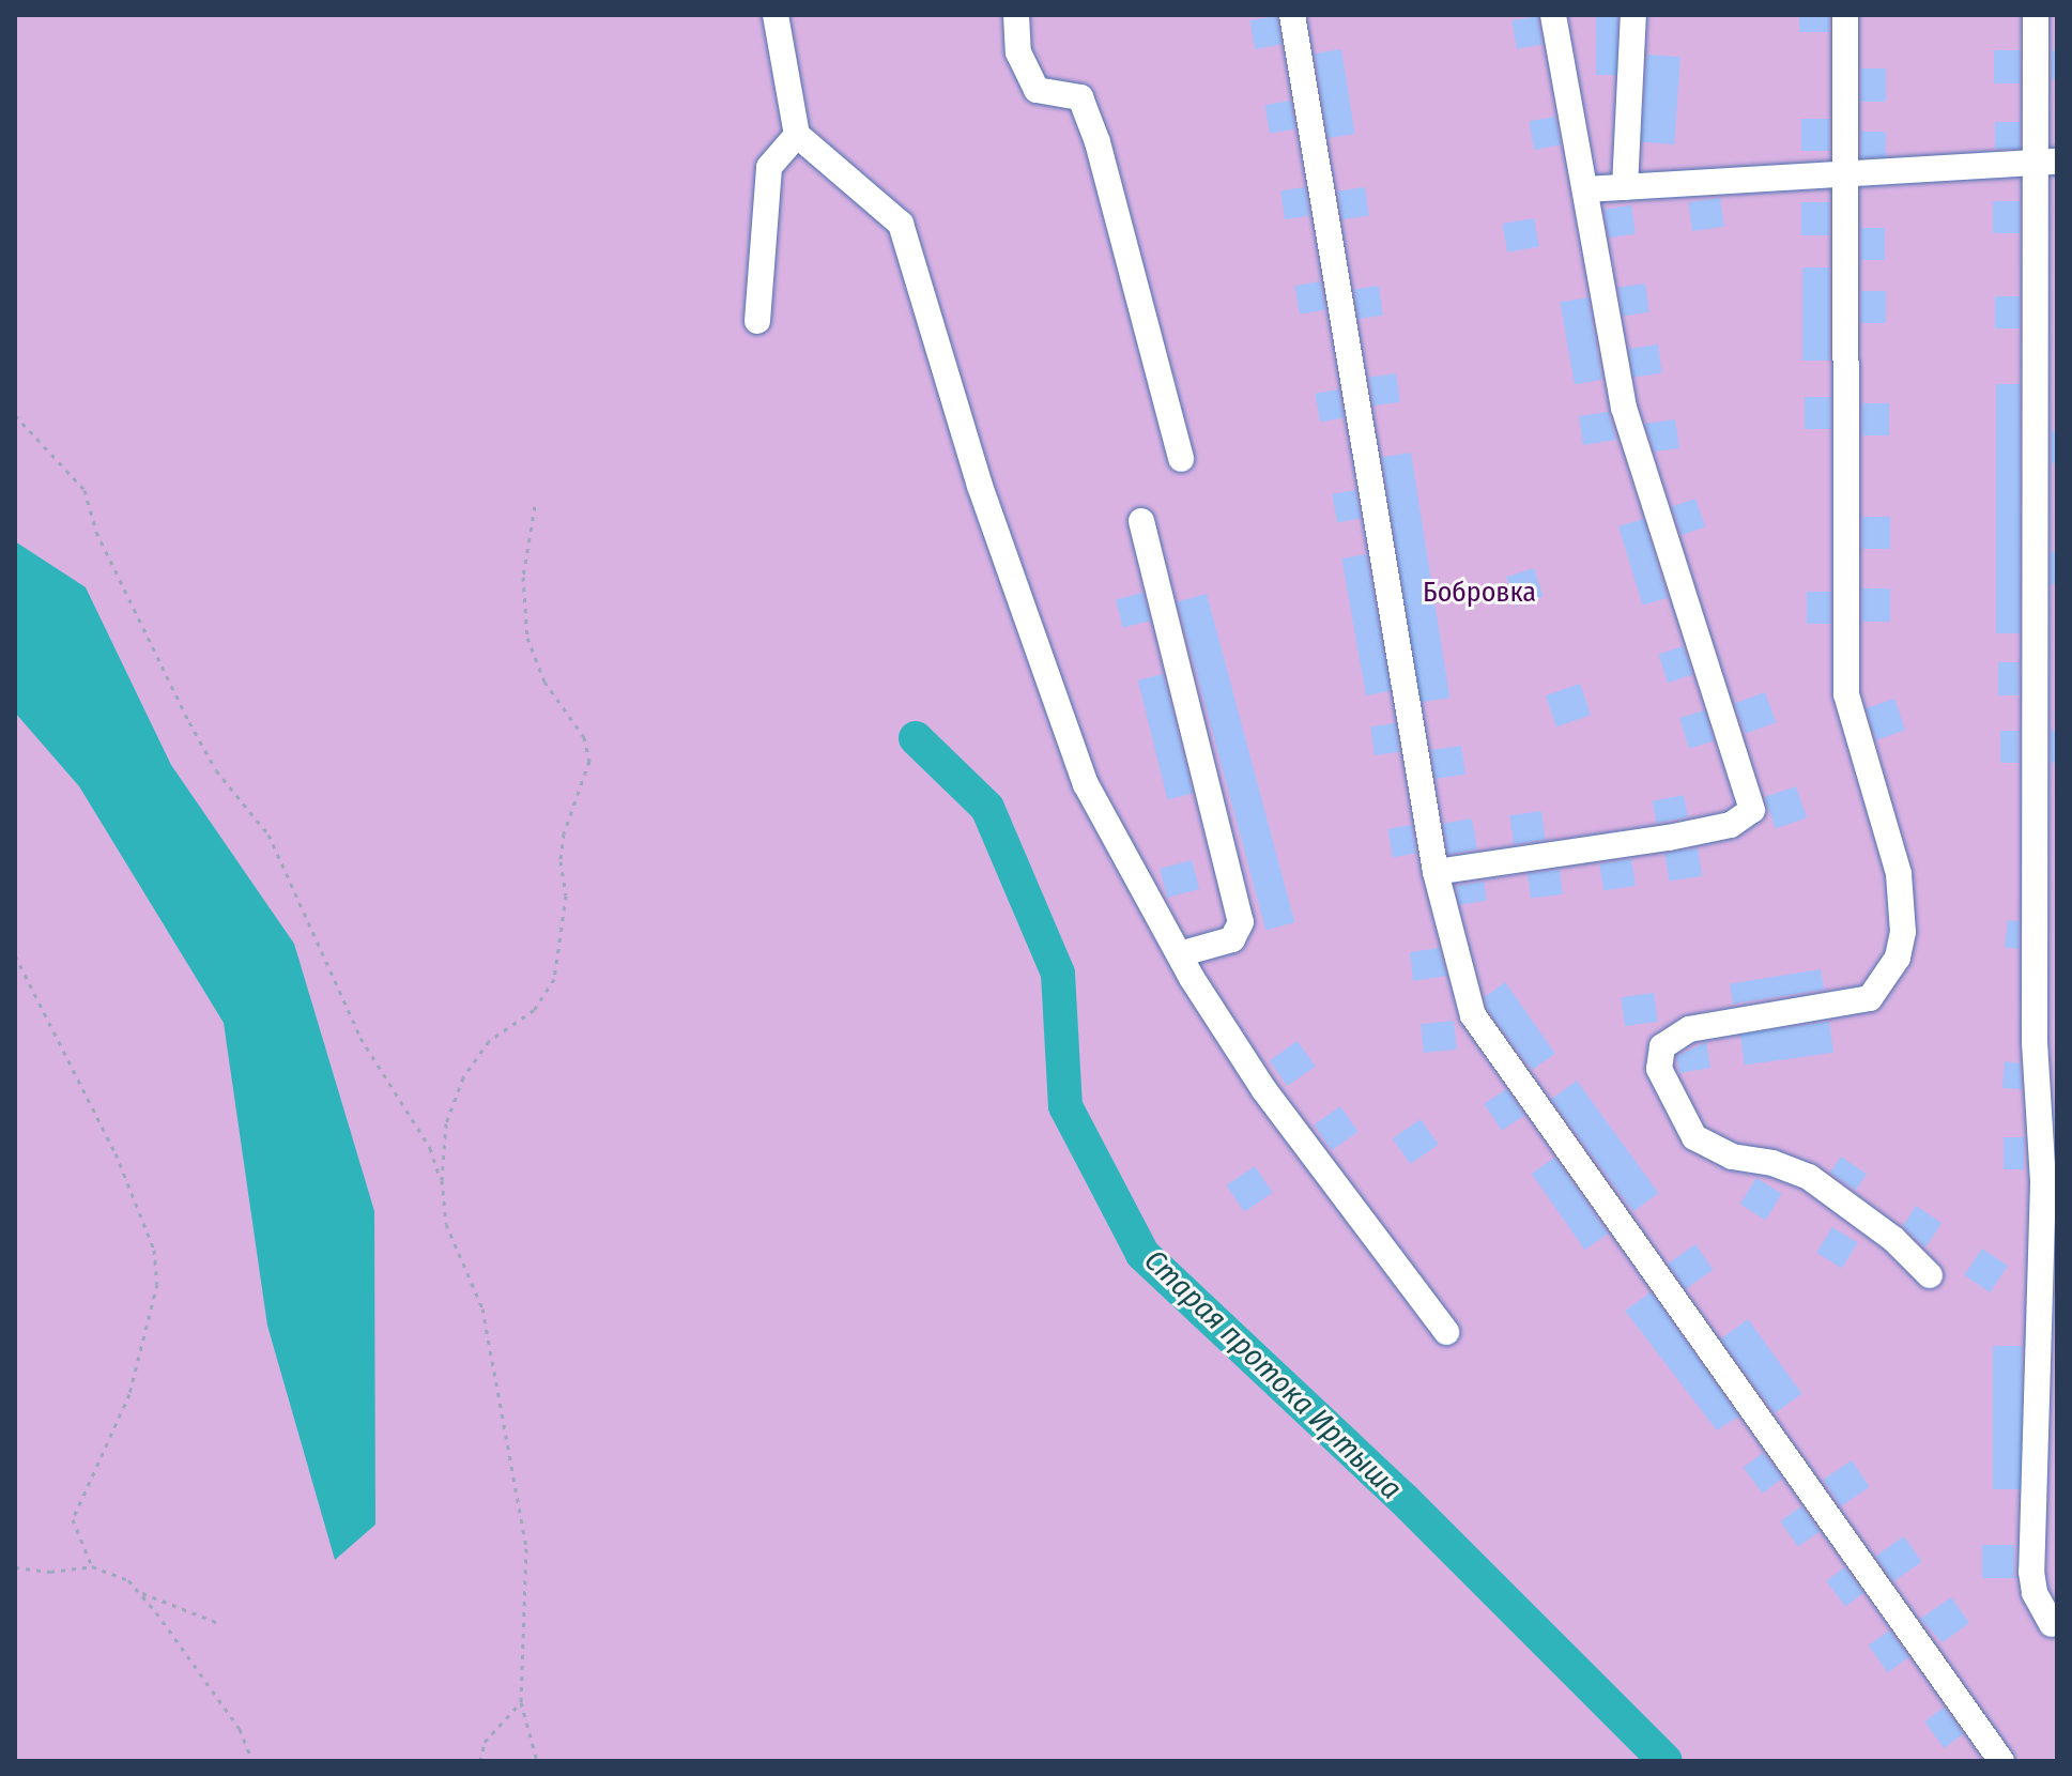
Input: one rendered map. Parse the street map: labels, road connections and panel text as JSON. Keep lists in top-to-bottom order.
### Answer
{
  "water": ["Старая протока Иртыша"],
  "parks": ["Бобровка"]
}
